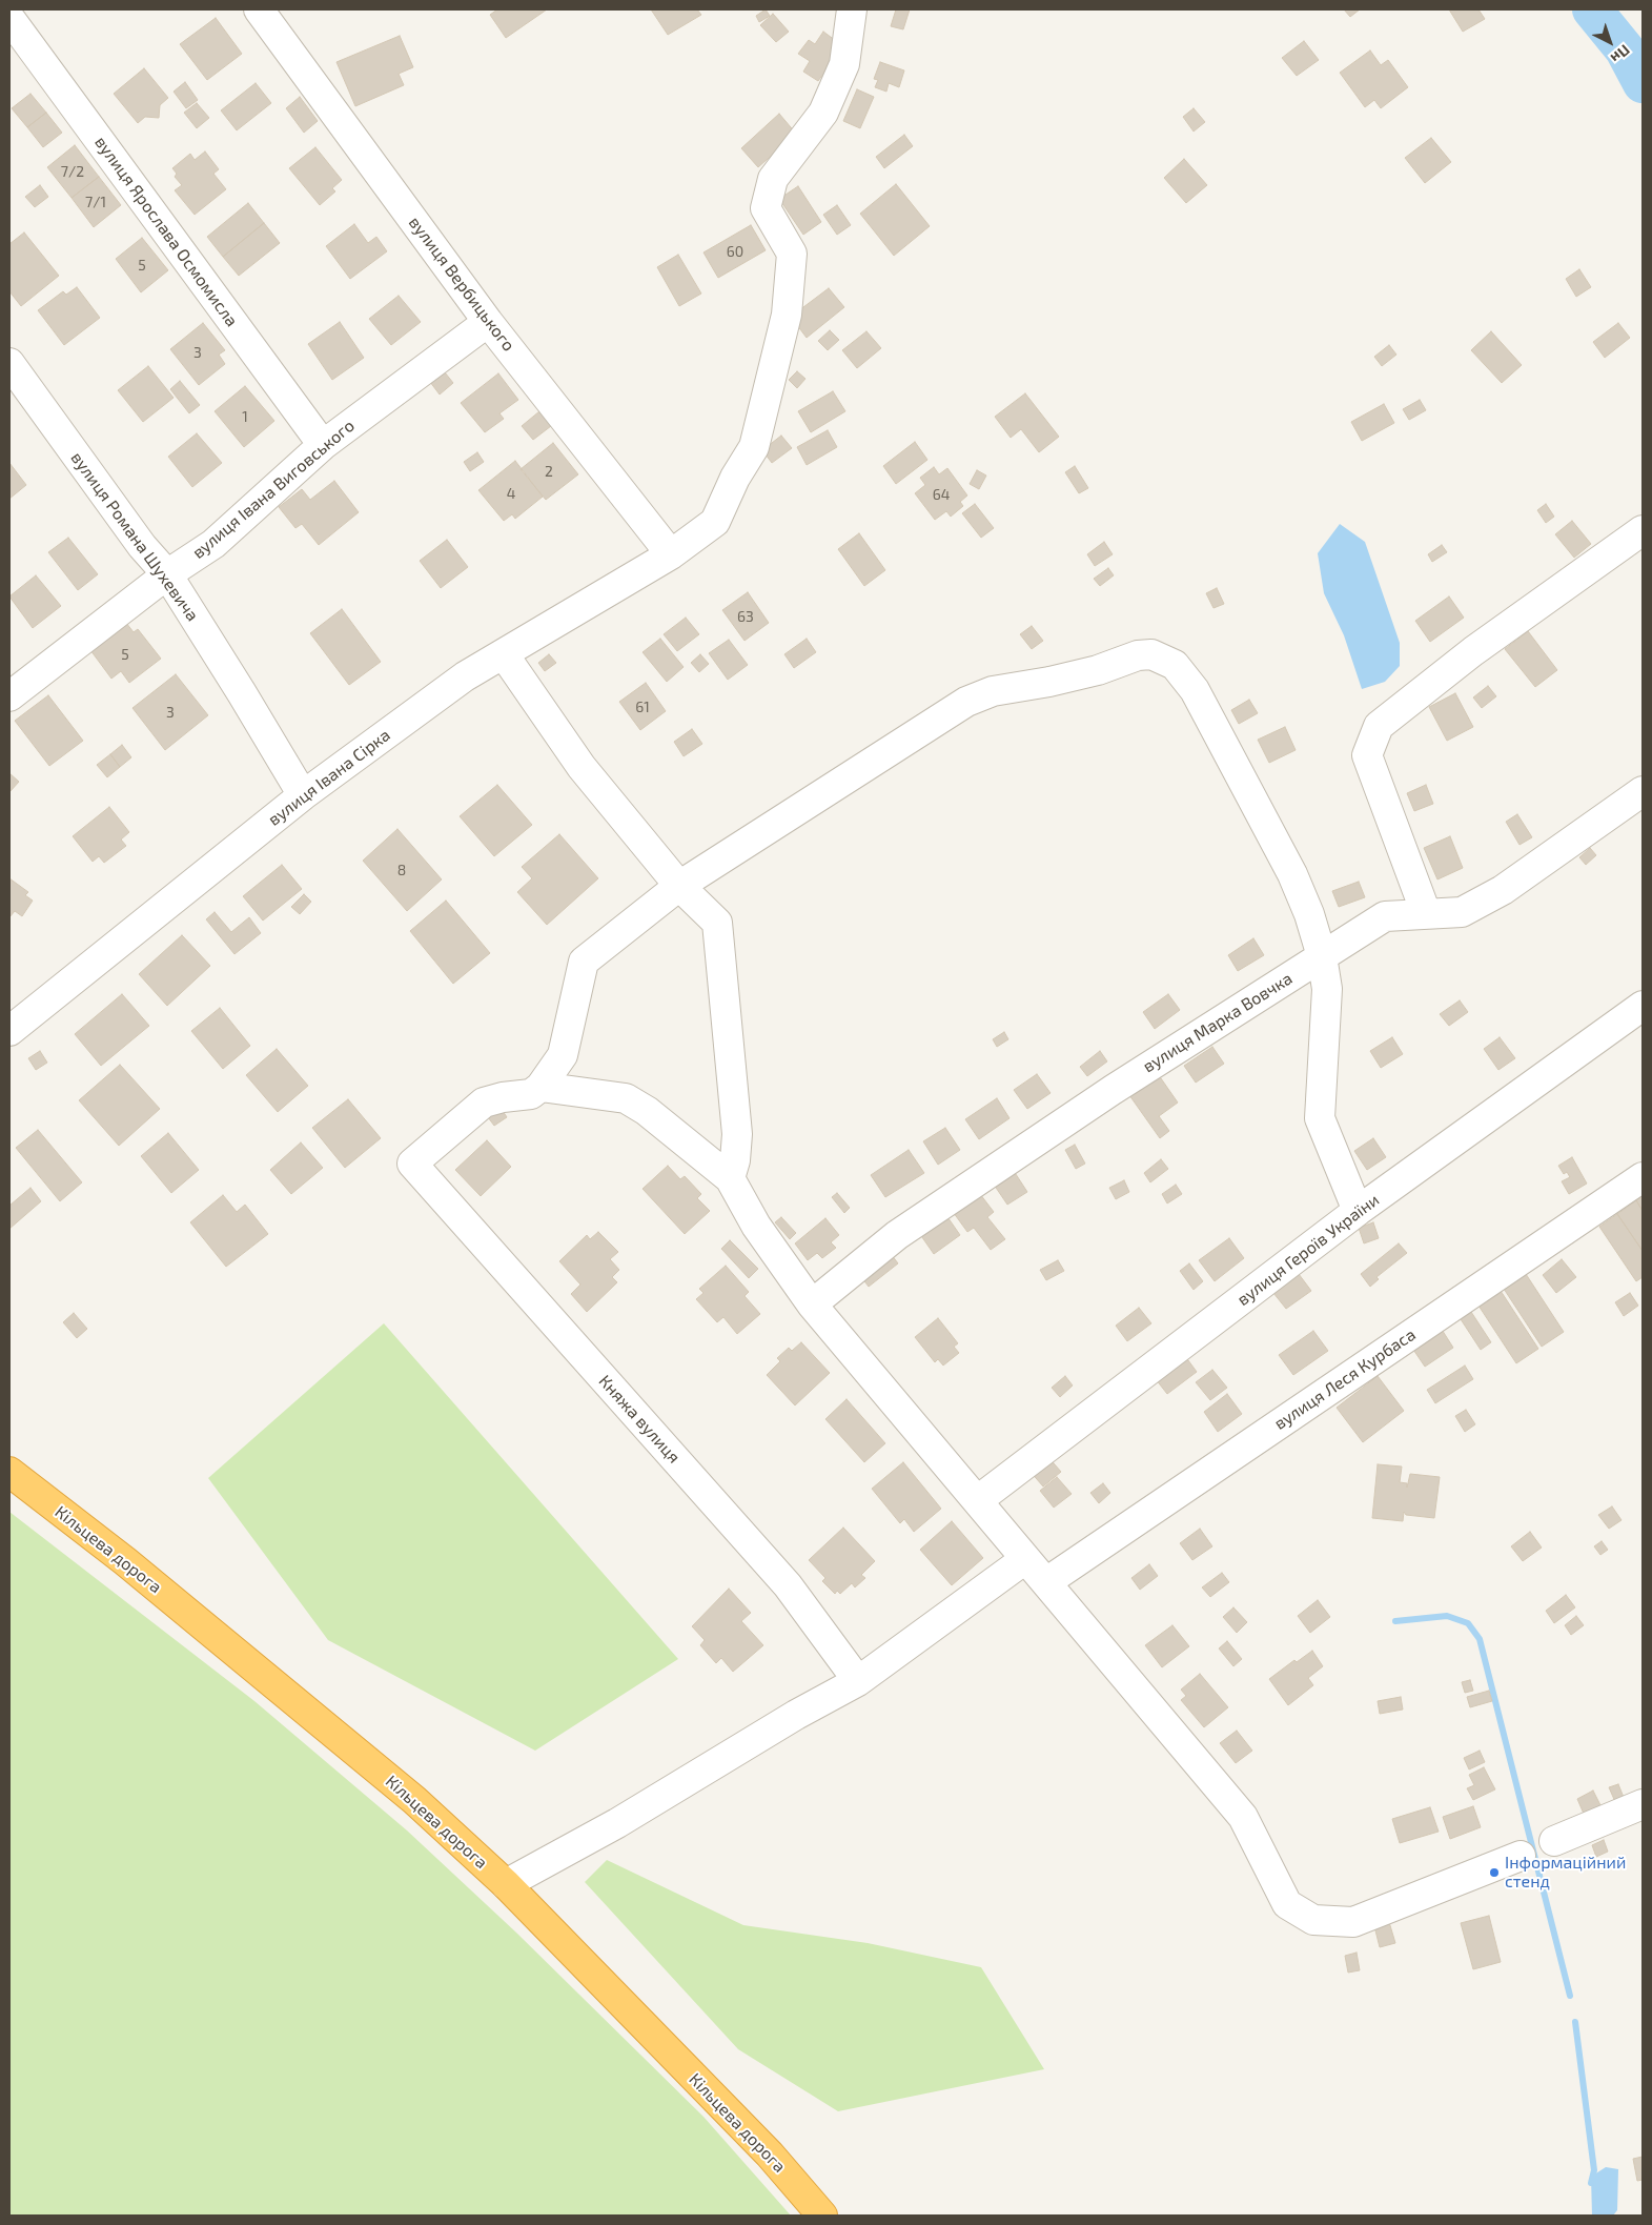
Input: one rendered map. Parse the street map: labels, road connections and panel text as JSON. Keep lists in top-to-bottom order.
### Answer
{
  "streets": {
    "highway": ["Кільцева дорога"],
    "street": [
      "вулиця Ярослава Осмомисла",
      "вулиця Вербицького",
      "вулиця Івана Виговського",
      "вулиця Романа Шухевича",
      "вулиця Івана Сірка",
      "вулиця Марка Вовчка",
      "вулиця Героїв України",
      "вулиця Леся Курбаса",
      "Княжа вулиця"
    ]
  },
  "crossings": [
    ["вулиця Ярослава Осмомисла", "вулиця Івана Виговського"],
    ["вулиця Вербицького", "вулиця Івана Виговського"],
    ["вулиця Вербицького", "вулиця Івана Сірка"],
    ["вулиця Івана Виговського", "вулиця Романа Шухевича"],
    ["вулиця Романа Шухевича", "вулиця Івана Сірка"]
  ],
  "places": ["Інформаційний стенд"],
  "house_numbers": [
    "7/2",
    "7/1",
    "60",
    "5",
    "3",
    "1",
    "2",
    "4",
    "64",
    "63",
    "5",
    "61",
    "3",
    "8"
  ],
  "north": "bottom right"
}
